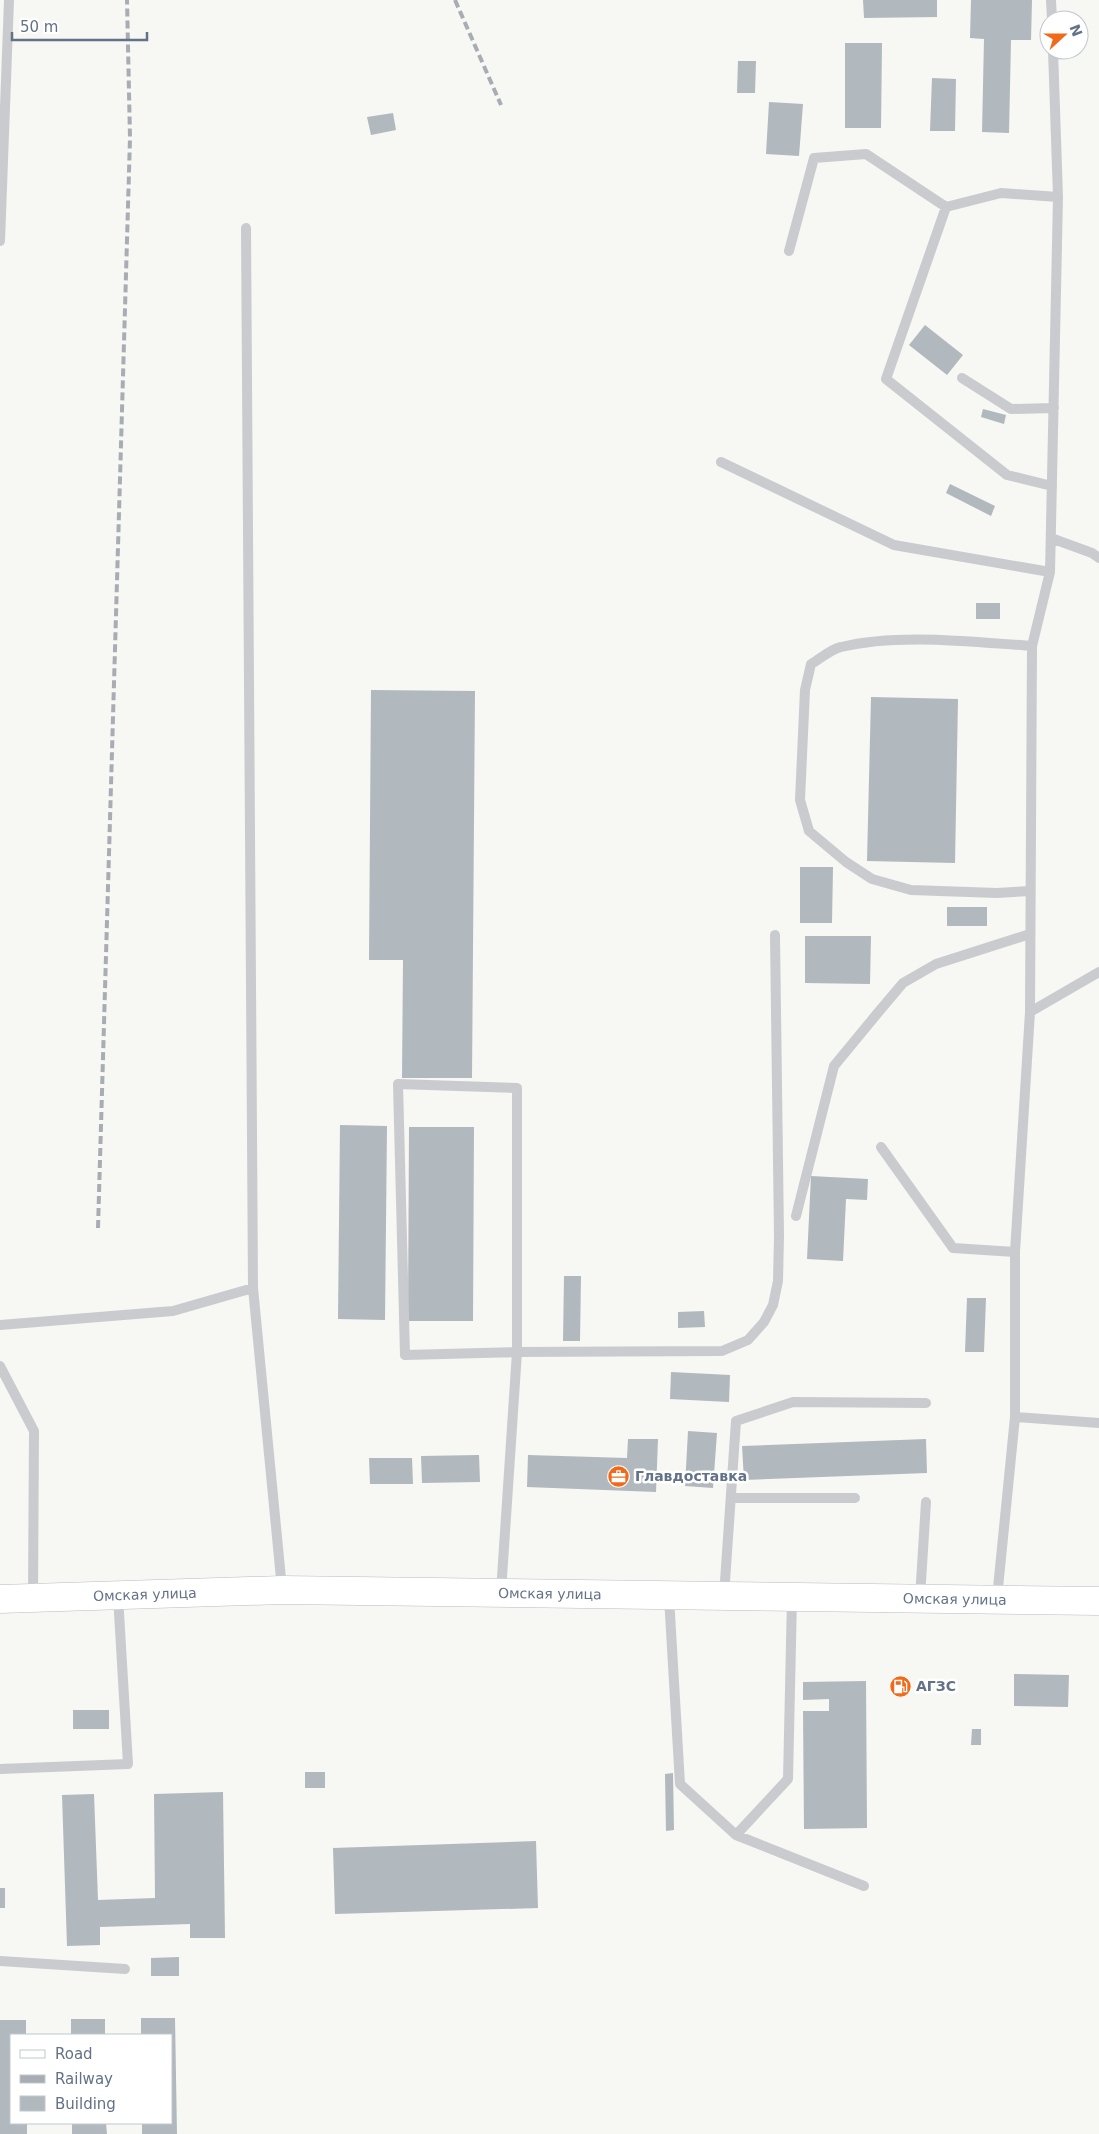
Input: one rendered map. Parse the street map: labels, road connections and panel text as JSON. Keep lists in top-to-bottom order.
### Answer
{
  "streets": {
    "main road": ["Омская улица"]
  },
  "places": {
    "office": ["Главдоставка"],
    "fuel station": ["АГЗС"]
  },
  "legend": ["Road", "Railway", "Building"],
  "scale_bar": "50 m",
  "north": "right"
}
